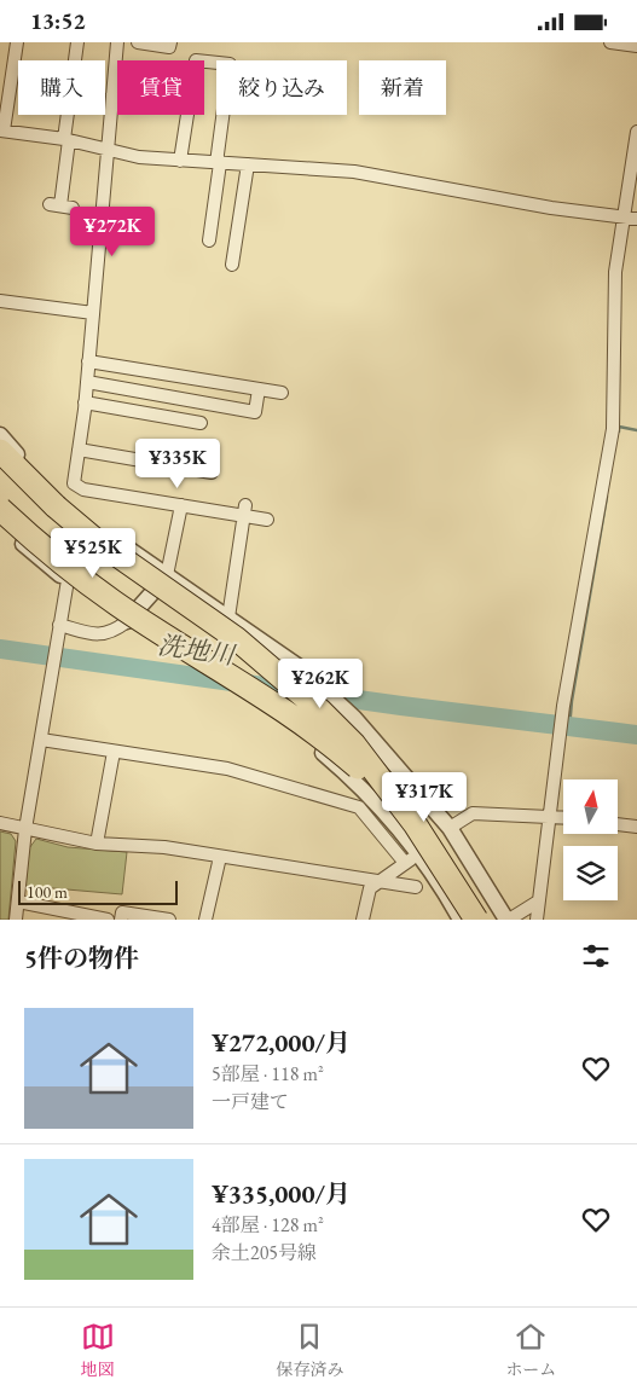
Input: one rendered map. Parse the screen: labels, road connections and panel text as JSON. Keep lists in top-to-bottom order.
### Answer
{
  "water": ["洗地川"],
  "scale_bar": "100 m",
  "north": "top",
  "page": {
    "status": "13:52",
    "chip": [
      "購入",
      "賃貸",
      "絞り込み",
      "新着"
    ],
    "price": [
      "¥272K",
      "¥335K",
      "¥525K",
      "¥262K",
      "¥317K"
    ],
    "scale": "100 m",
    "heading": "5件の物件",
    "list": [
      {
        "name": "¥272,000/月",
        "note": "5部屋 · 118 m² · 一戸建て"
      },
      {
        "name": "¥335,000/月",
        "note": "4部屋 · 128 m² · 余土205号線"
      }
    ],
    "tabs": ["地図", "保存済み", "ホーム"]
  }
}
